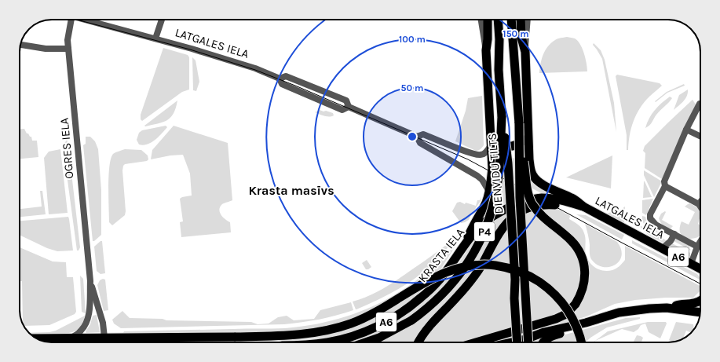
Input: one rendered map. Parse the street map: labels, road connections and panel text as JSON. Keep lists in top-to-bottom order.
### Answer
{
  "streets": {
    "highway": [
      "LATGALES IELA",
      "DIENVIDU TILTS",
      "P4",
      "KRASTA IELA",
      "A6"
    ],
    "street": ["OGRES IELA"]
  },
  "crossings": [
    ["LATGALES IELA", "KRASTA IELA"],
    ["DIENVIDU TILTS", "P4"]
  ],
  "districts": ["Krasta masīvs"],
  "rings": ["150 m", "100 m", "50 m"]
}
